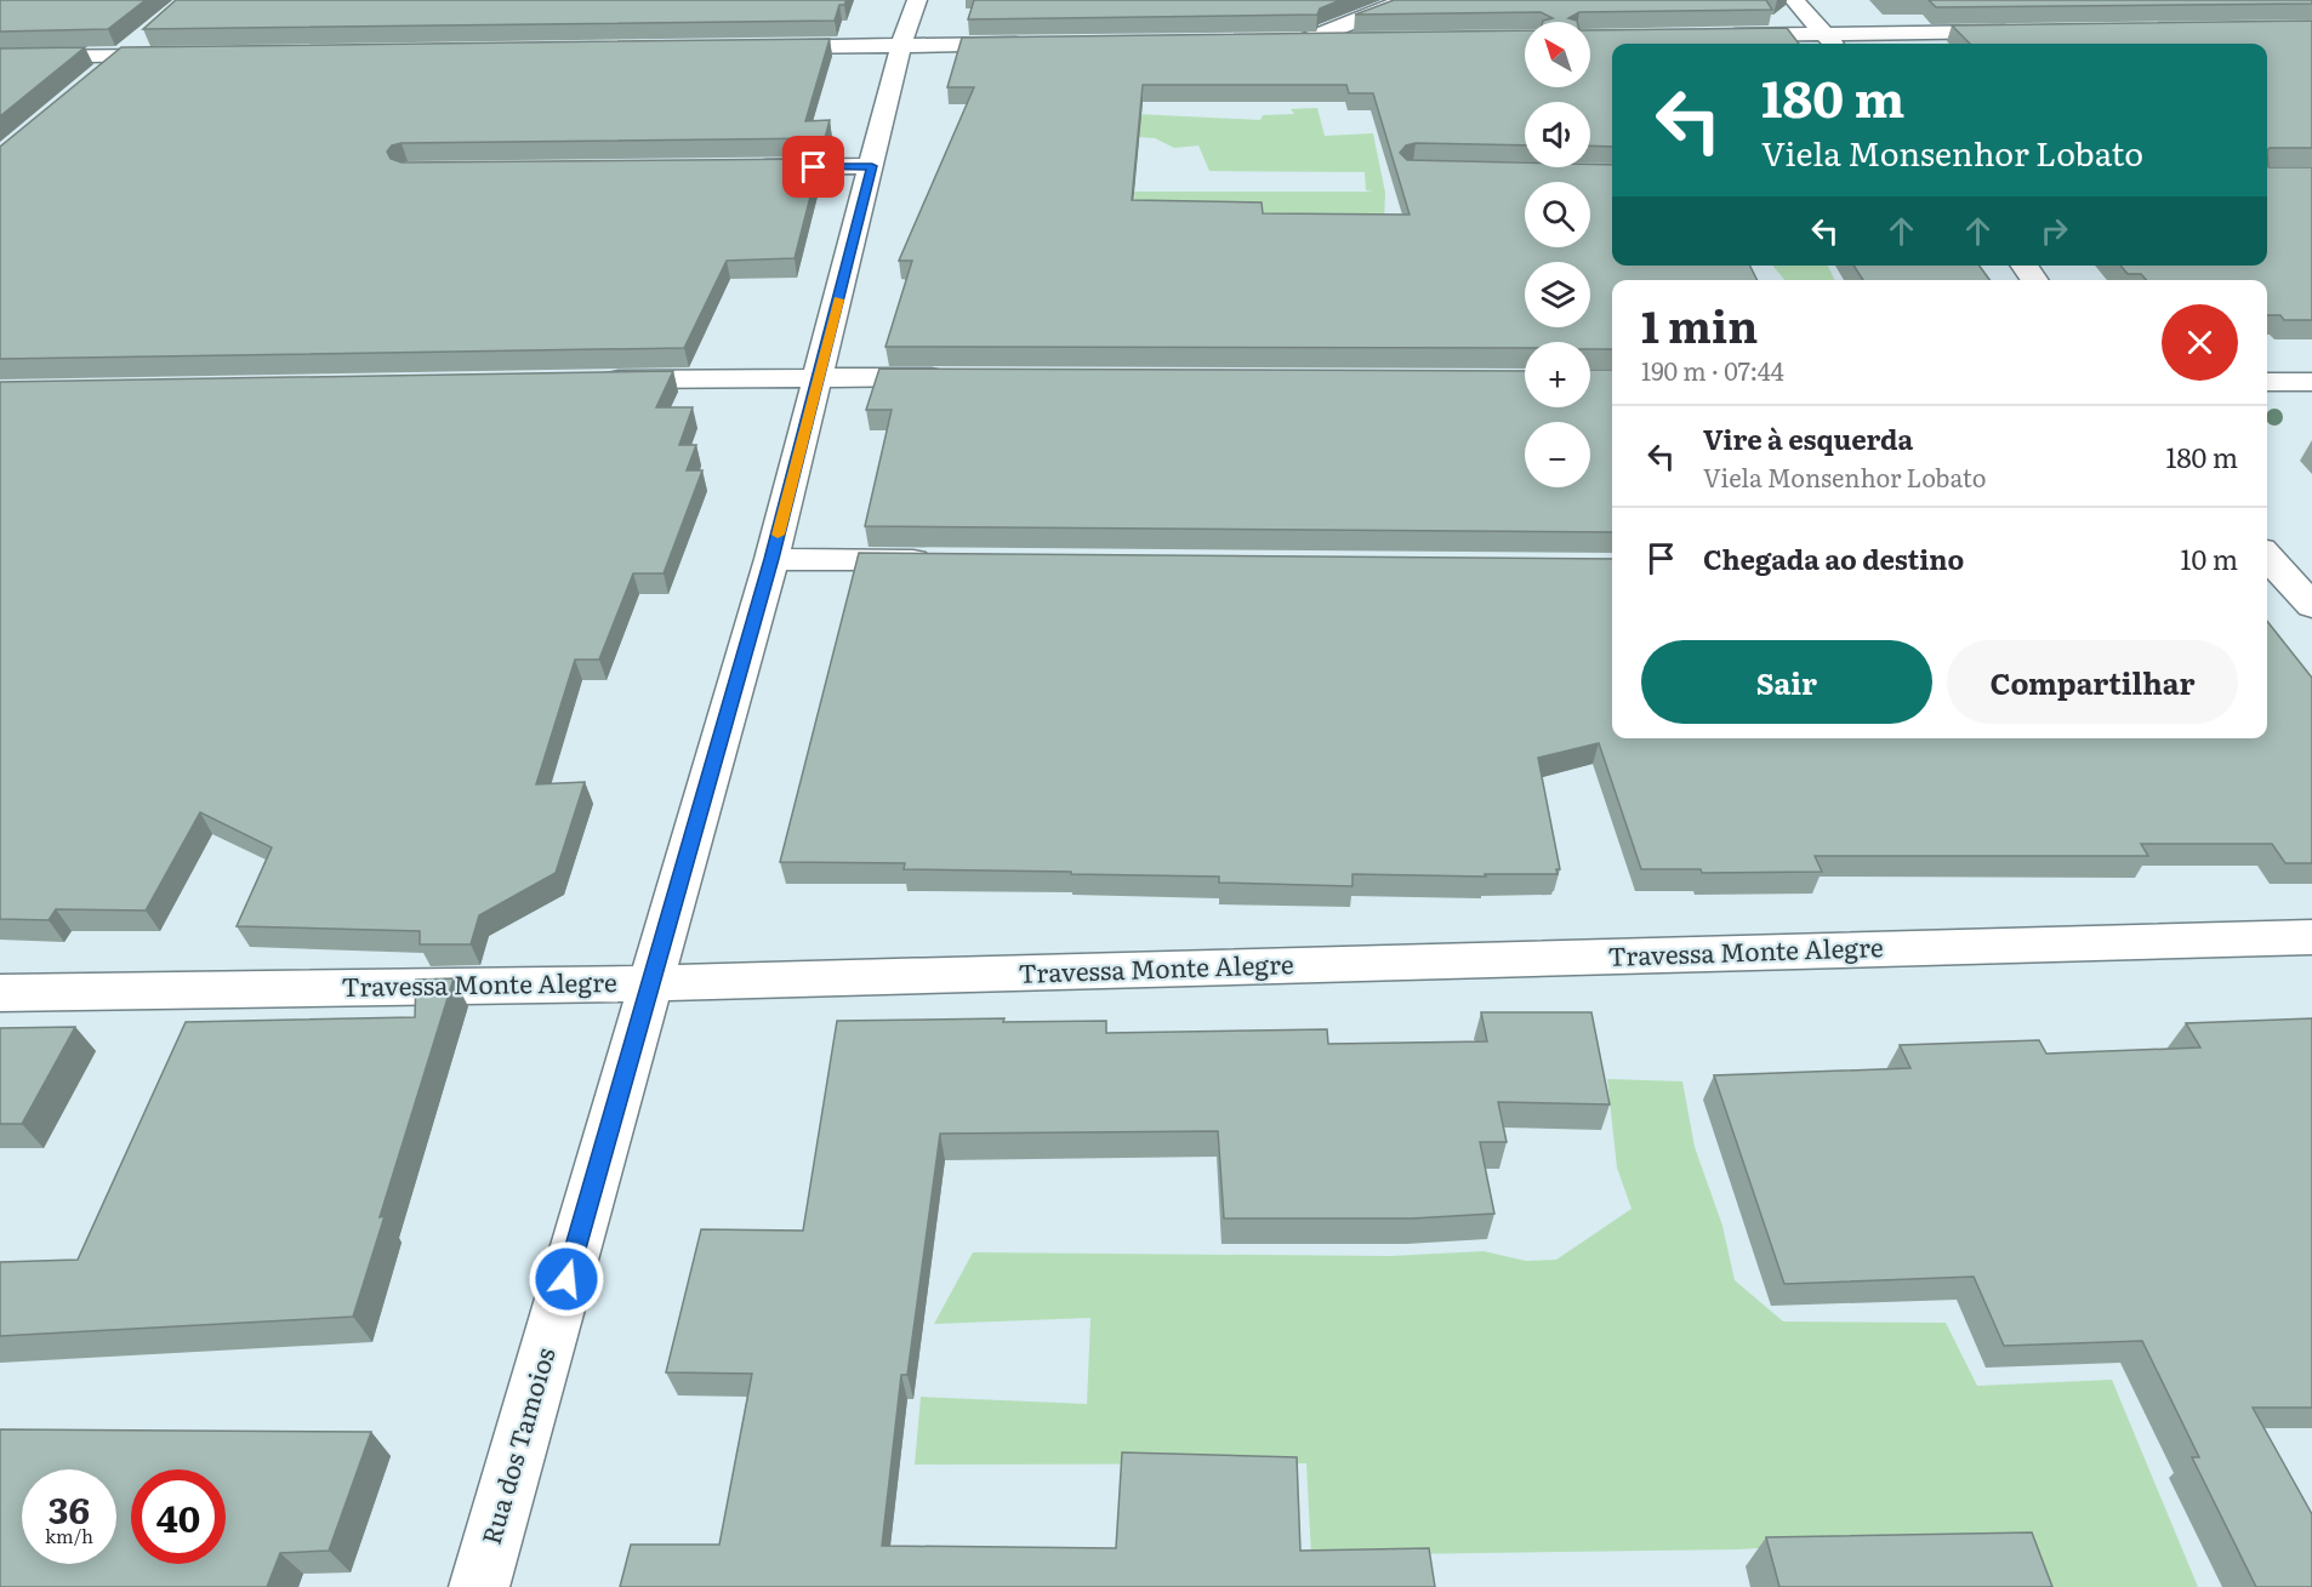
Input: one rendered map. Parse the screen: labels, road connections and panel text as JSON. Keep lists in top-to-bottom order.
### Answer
{
  "streets": {
    "street": ["Travessa Monte Alegre", "Rua dos Tamoios"]
  },
  "crossings": [
    ["Travessa Monte Alegre", "Rua dos Tamoios"]
  ],
  "north": "top left",
  "page": {
    "map_buttons": ["+", "−"],
    "turn": ["180 m", "Viela Monsenhor Lobato"],
    "heading": ["1 min", "190 m · 07:44"],
    "list": [
      {
        "name": "Vire à esquerda",
        "note": "Viela Monsenhor Lobato",
        "value": "180 m"
      },
      {
        "name": "Chegada ao destino",
        "value": "10 m"
      }
    ],
    "buttons": ["Sair", "Compartilhar"],
    "speed": "36 km/h",
    "limit": "40"
  }
}
